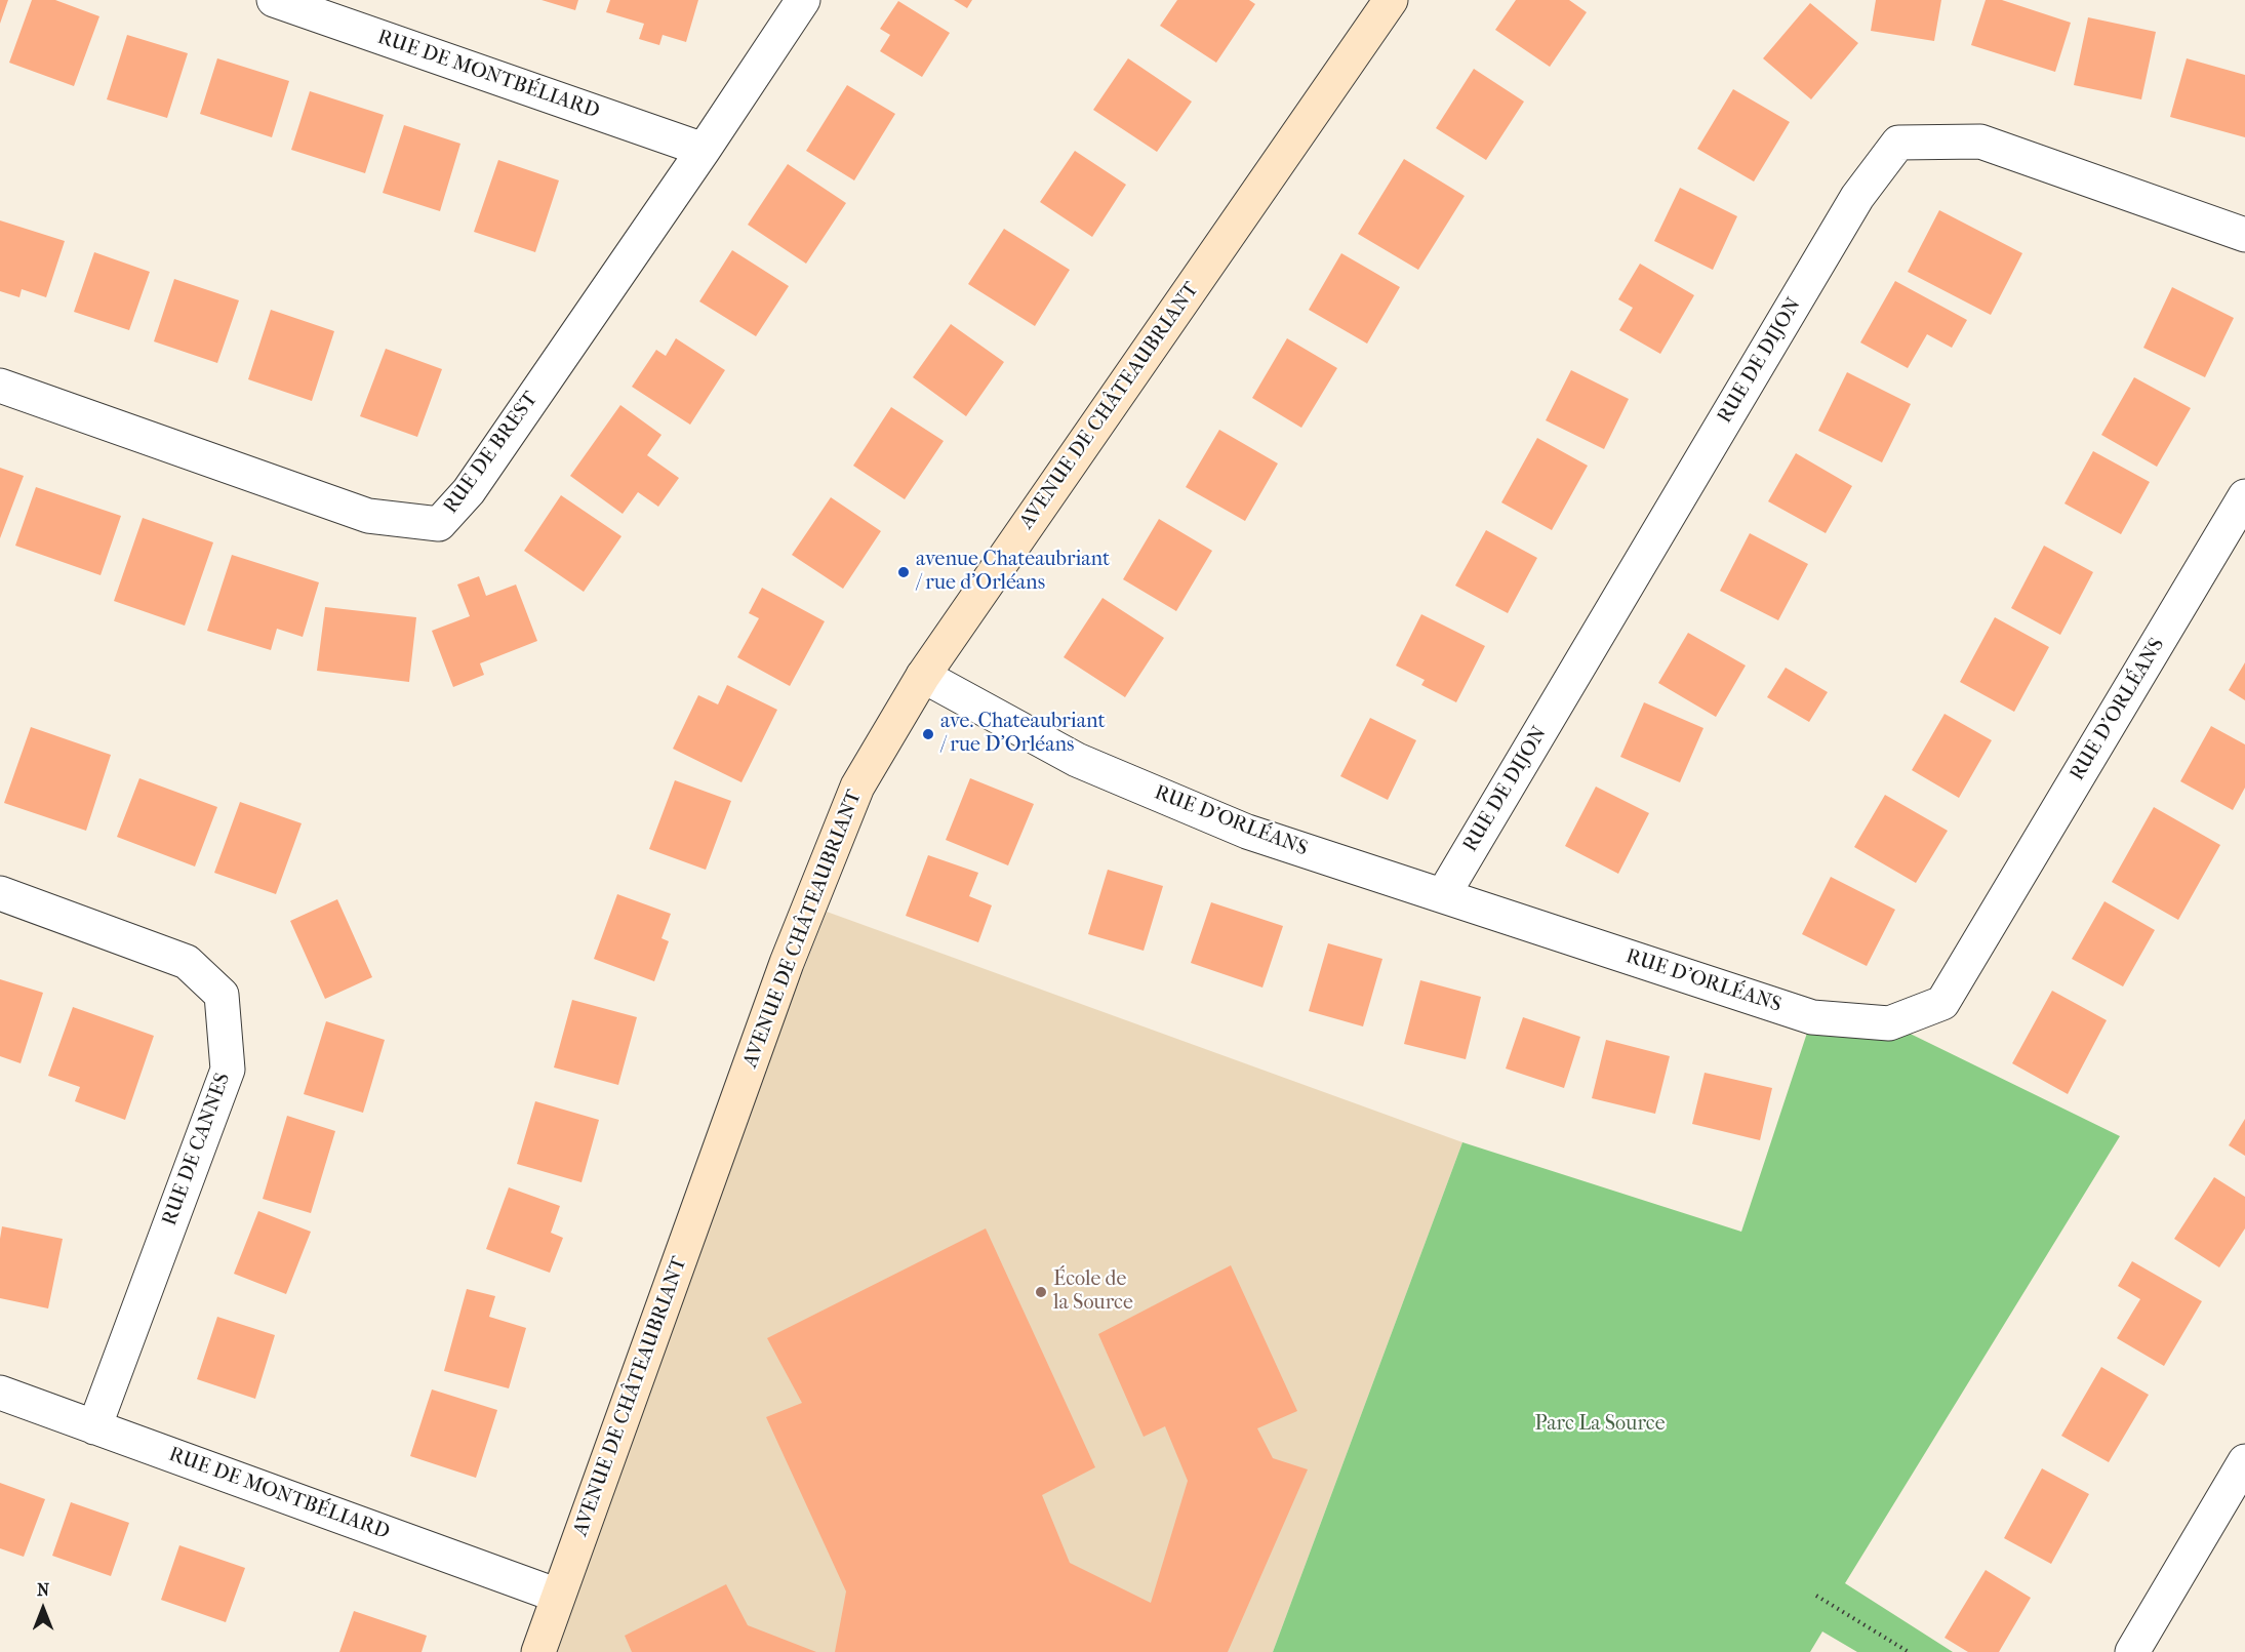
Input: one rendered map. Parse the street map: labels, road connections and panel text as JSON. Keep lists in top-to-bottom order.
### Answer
{
  "streets": {
    "street": [
      "RUE DE MONTBÉLIARD",
      "RUE DE DIJON",
      "AVENUE DE CHÂTEAUBRIANT",
      "RUE DE BREST",
      "RUE D'ORLÉANS",
      "RUE DE CANNES"
    ]
  },
  "crossings": [
    ["RUE DE MONTBÉLIARD", "AVENUE DE CHÂTEAUBRIANT"],
    ["RUE DE MONTBÉLIARD", "RUE DE BREST"],
    ["RUE DE MONTBÉLIARD", "RUE DE CANNES"],
    ["RUE DE DIJON", "RUE D'ORLÉANS"],
    ["AVENUE DE CHÂTEAUBRIANT", "RUE D'ORLÉANS"]
  ],
  "parks": ["Parc La Source"],
  "places": ["avenue Chateaubriant / rue d'Orléans", "ave. Chateaubriant / rue D'Orléans", "École de la Source"],
  "north": "top"
}
